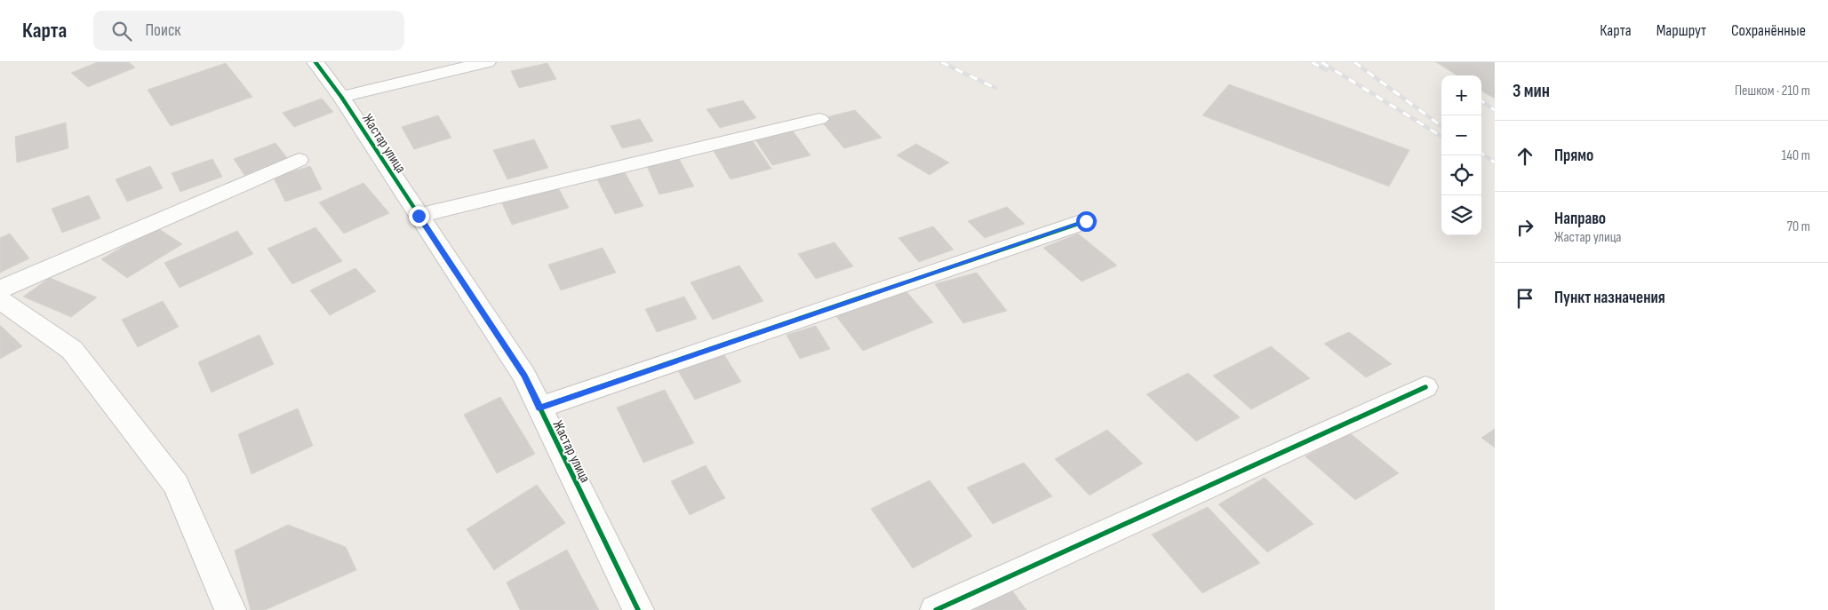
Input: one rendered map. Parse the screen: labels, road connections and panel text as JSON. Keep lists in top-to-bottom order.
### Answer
{
  "streets": {
    "street": ["Жастар улица"]
  },
  "page": {
    "header": "Карта",
    "search": "Поиск",
    "nav": ["Карта", "Маршрут", "Сохранённые"],
    "heading": ["3 мин", "Пешком · 210 m"],
    "map_buttons": ["+", "−"],
    "list": [
      ["Прямо", "140 m"],
      ["Направо", "Жастар улица", "70 m"],
      "Пункт назначения"
    ]
  }
}
